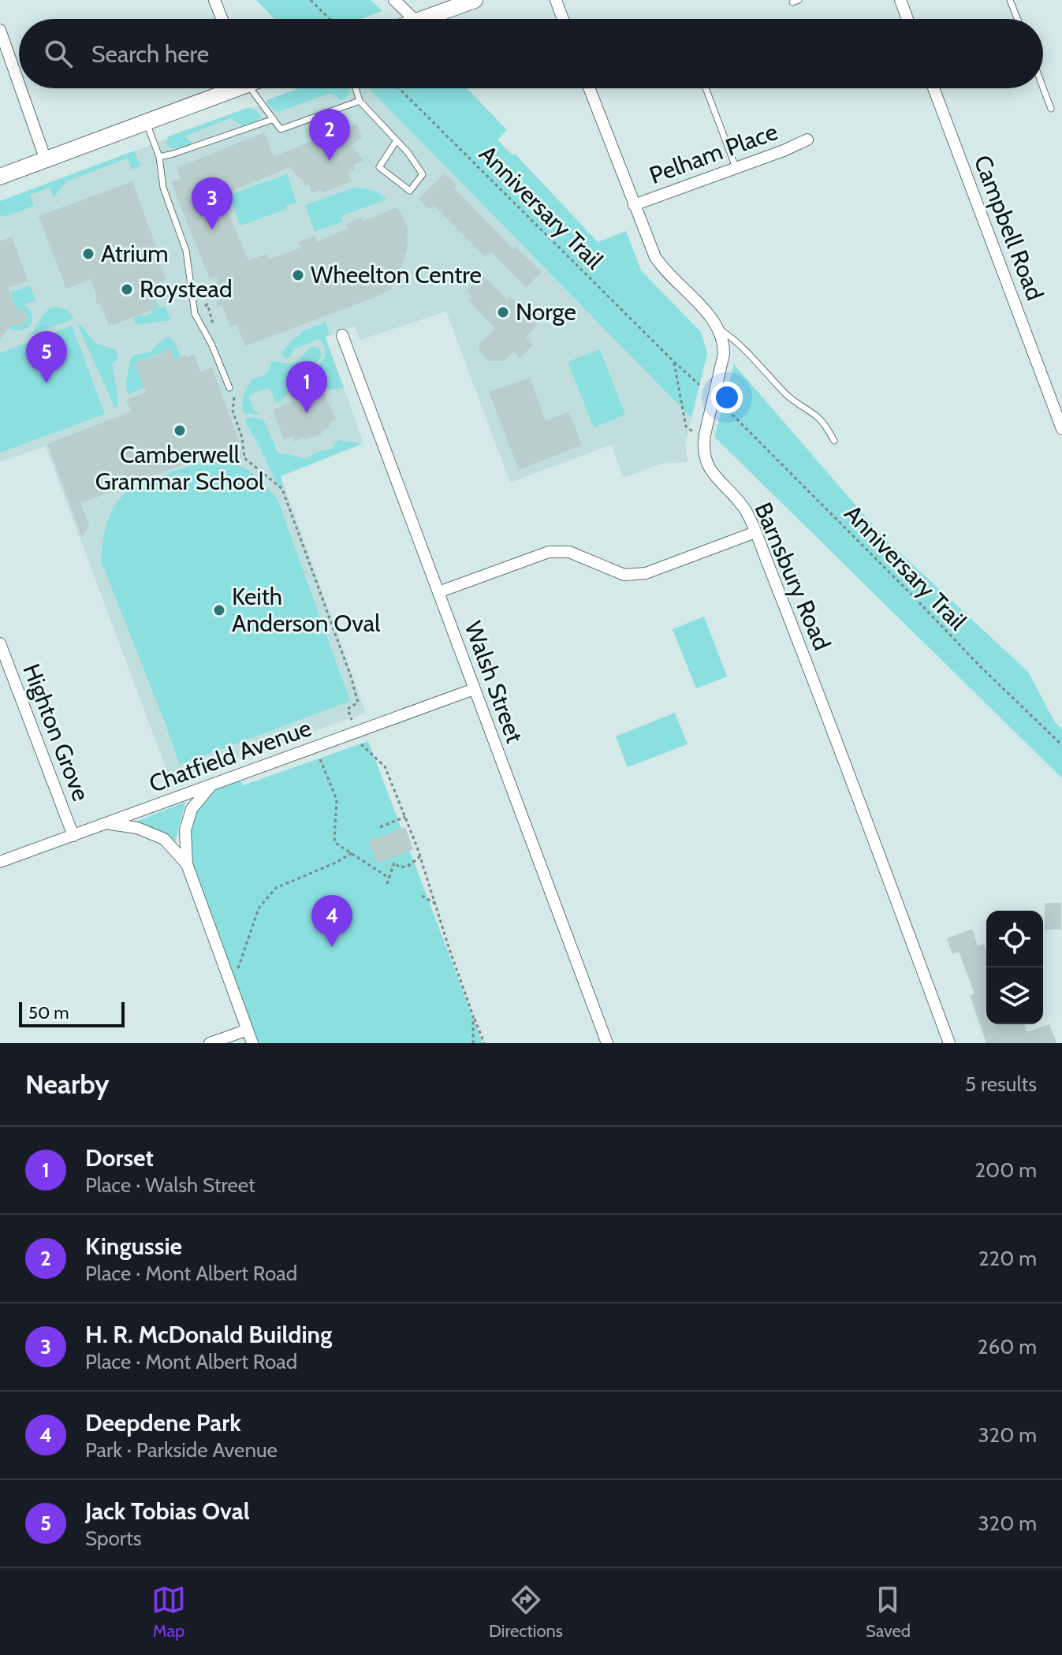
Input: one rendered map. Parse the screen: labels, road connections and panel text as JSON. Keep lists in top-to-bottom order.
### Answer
{
  "streets": {
    "street": [
      "Pelham Place",
      "Campbell Road",
      "Barnsbury Road",
      "Walsh Street",
      "Highton Grove",
      "Chatfield Avenue"
    ],
    "path": ["Anniversary Trail"]
  },
  "crossings": [
    ["Pelham Place", "Barnsbury Road"],
    ["Walsh Street", "Chatfield Avenue"],
    ["Highton Grove", "Chatfield Avenue"]
  ],
  "places": [
    "Atrium",
    "Wheelton Centre",
    "Roystead",
    "Norge",
    "Camberwell Grammar School",
    "Keith Anderson Oval"
  ],
  "scale_bar": "50 m",
  "page": {
    "search": "Search here",
    "pins": [
      "2",
      "3",
      "5",
      "1",
      "4"
    ],
    "scale": "50 m",
    "heading": ["Nearby", "5 results"],
    "list": [
      {
        "mark": "1",
        "name": "Dorset",
        "note": "Place · Walsh Street",
        "value": "200 m"
      },
      {
        "mark": "2",
        "name": "Kingussie",
        "note": "Place · Mont Albert Road",
        "value": "220 m"
      },
      {
        "mark": "3",
        "name": "H. R. McDonald Building",
        "note": "Place · Mont Albert Road",
        "value": "260 m"
      },
      {
        "mark": "4",
        "name": "Deepdene Park",
        "note": "Park · Parkside Avenue",
        "value": "320 m"
      },
      {
        "mark": "5",
        "name": "Jack Tobias Oval",
        "note": "Sports",
        "value": "320 m"
      }
    ],
    "nav": ["Map", "Directions", "Saved"]
  }
}
